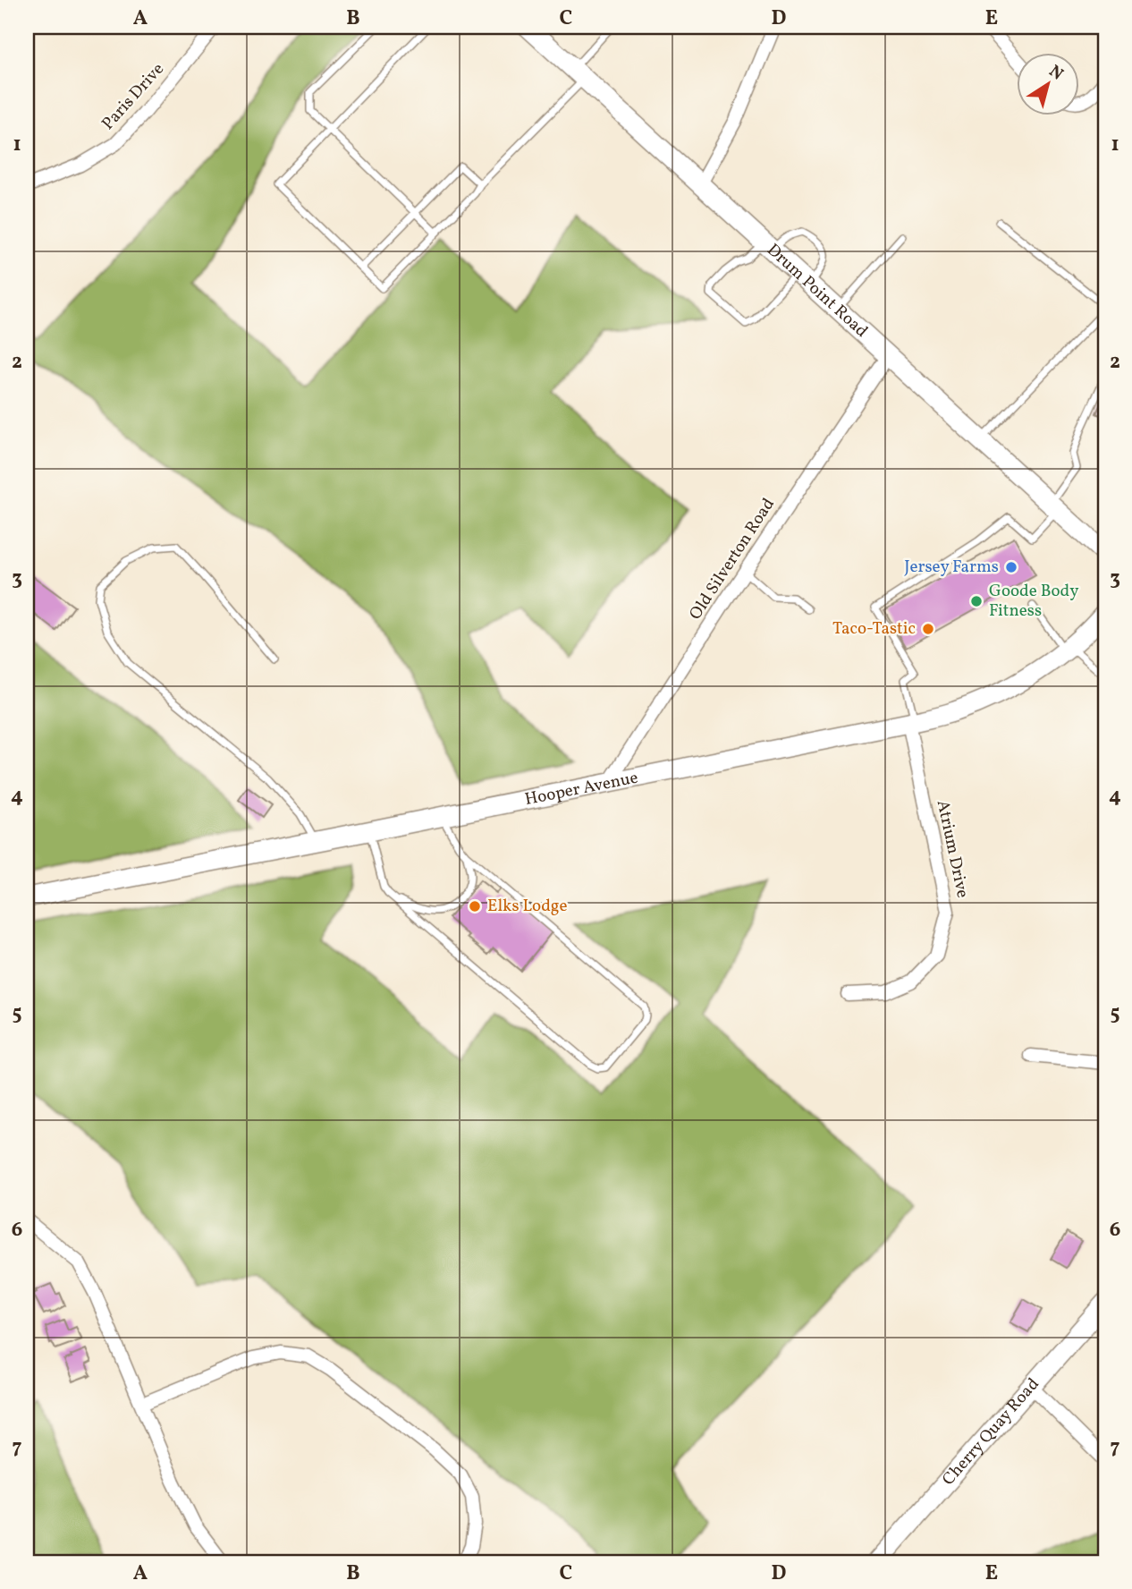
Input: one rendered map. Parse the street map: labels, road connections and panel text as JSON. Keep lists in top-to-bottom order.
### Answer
{
  "streets": {
    "main road": ["Drum Point Road", "Hooper Avenue", "Cherry Quay Road"],
    "street": ["Paris Drive", "Old Silverton Road", "Atrium Drive"]
  },
  "crossings": [
    ["Drum Point Road", "Old Silverton Road"],
    ["Old Silverton Road", "Hooper Avenue"],
    ["Hooper Avenue", "Atrium Drive"]
  ],
  "places": [
    "Jersey Farms",
    "Goode Body Fitness",
    "Taco-Tastic",
    "Elks Lodge"
  ],
  "north": "top right",
  "grid": {
    "columns": [
      "A",
      "B",
      "C",
      "D",
      "E"
    ],
    "rows": [
      "1",
      "2",
      "3",
      "4",
      "5",
      "6",
      "7"
    ]
  }
}
